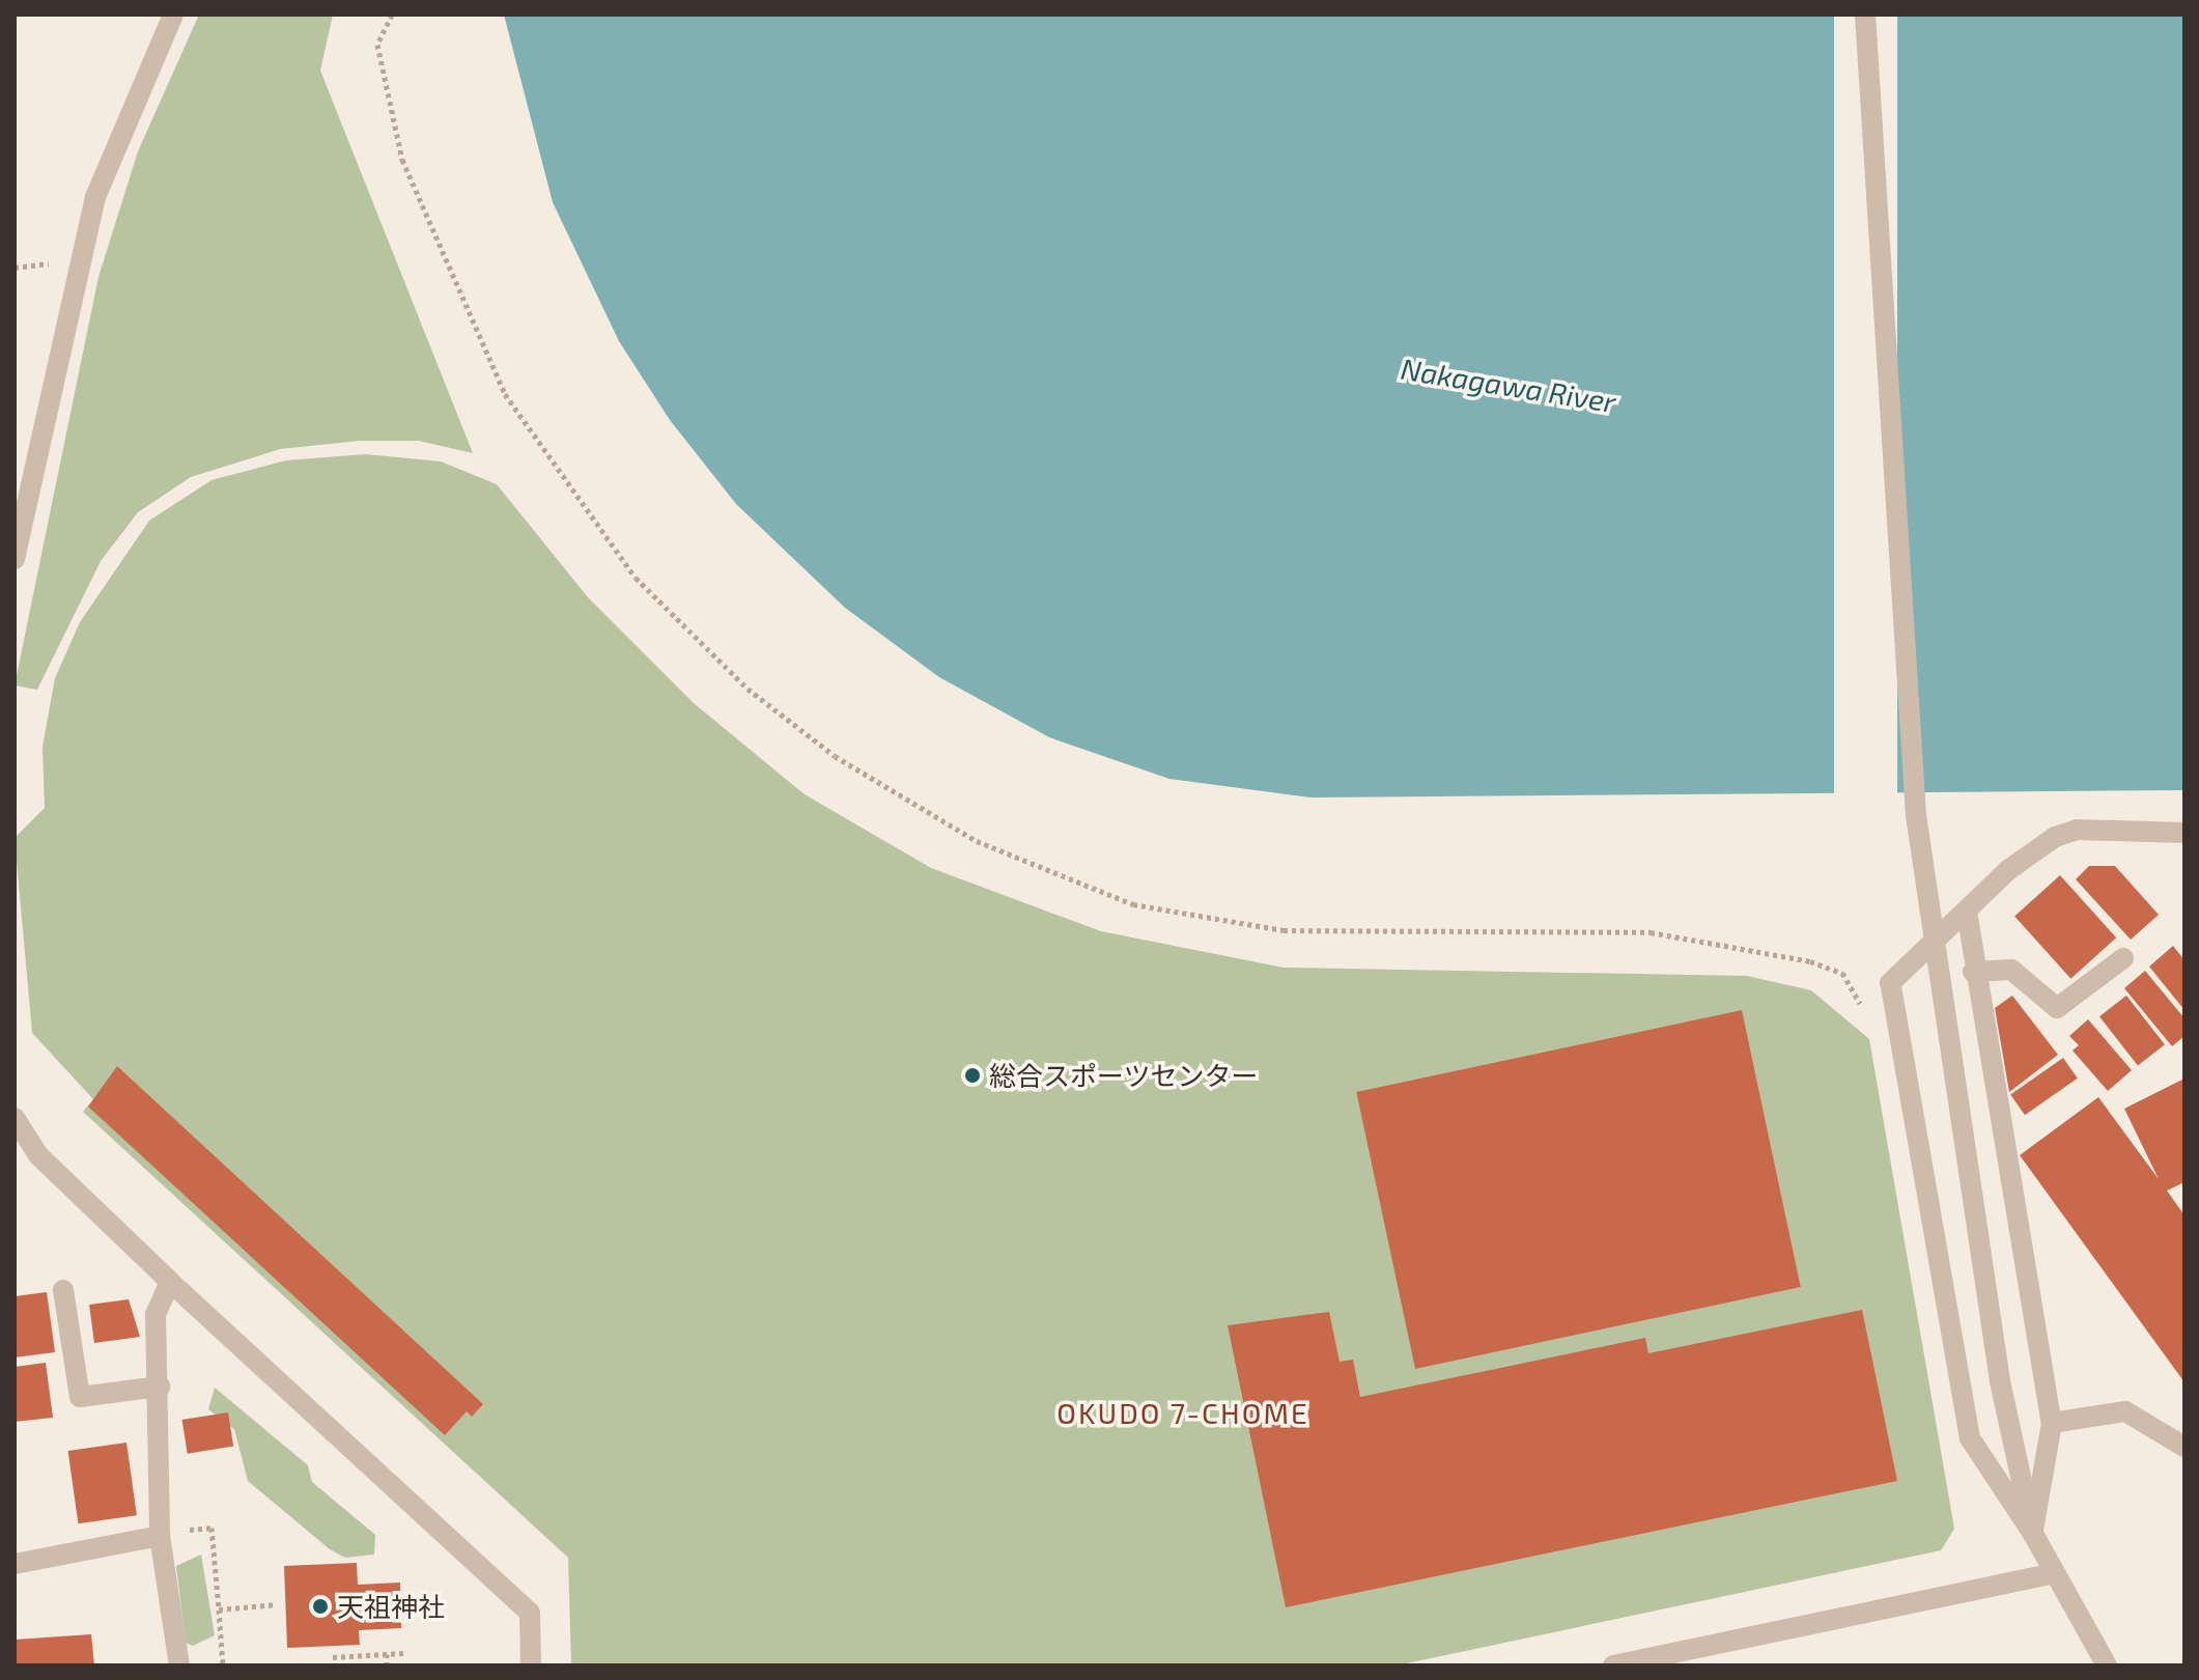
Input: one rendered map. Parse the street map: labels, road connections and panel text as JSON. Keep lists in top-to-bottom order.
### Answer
{
  "districts": ["OKUDO 7-CHOME"],
  "water": ["Nakagawa River"],
  "places": ["総合スポーツセンター", "天祖神社"]
}
